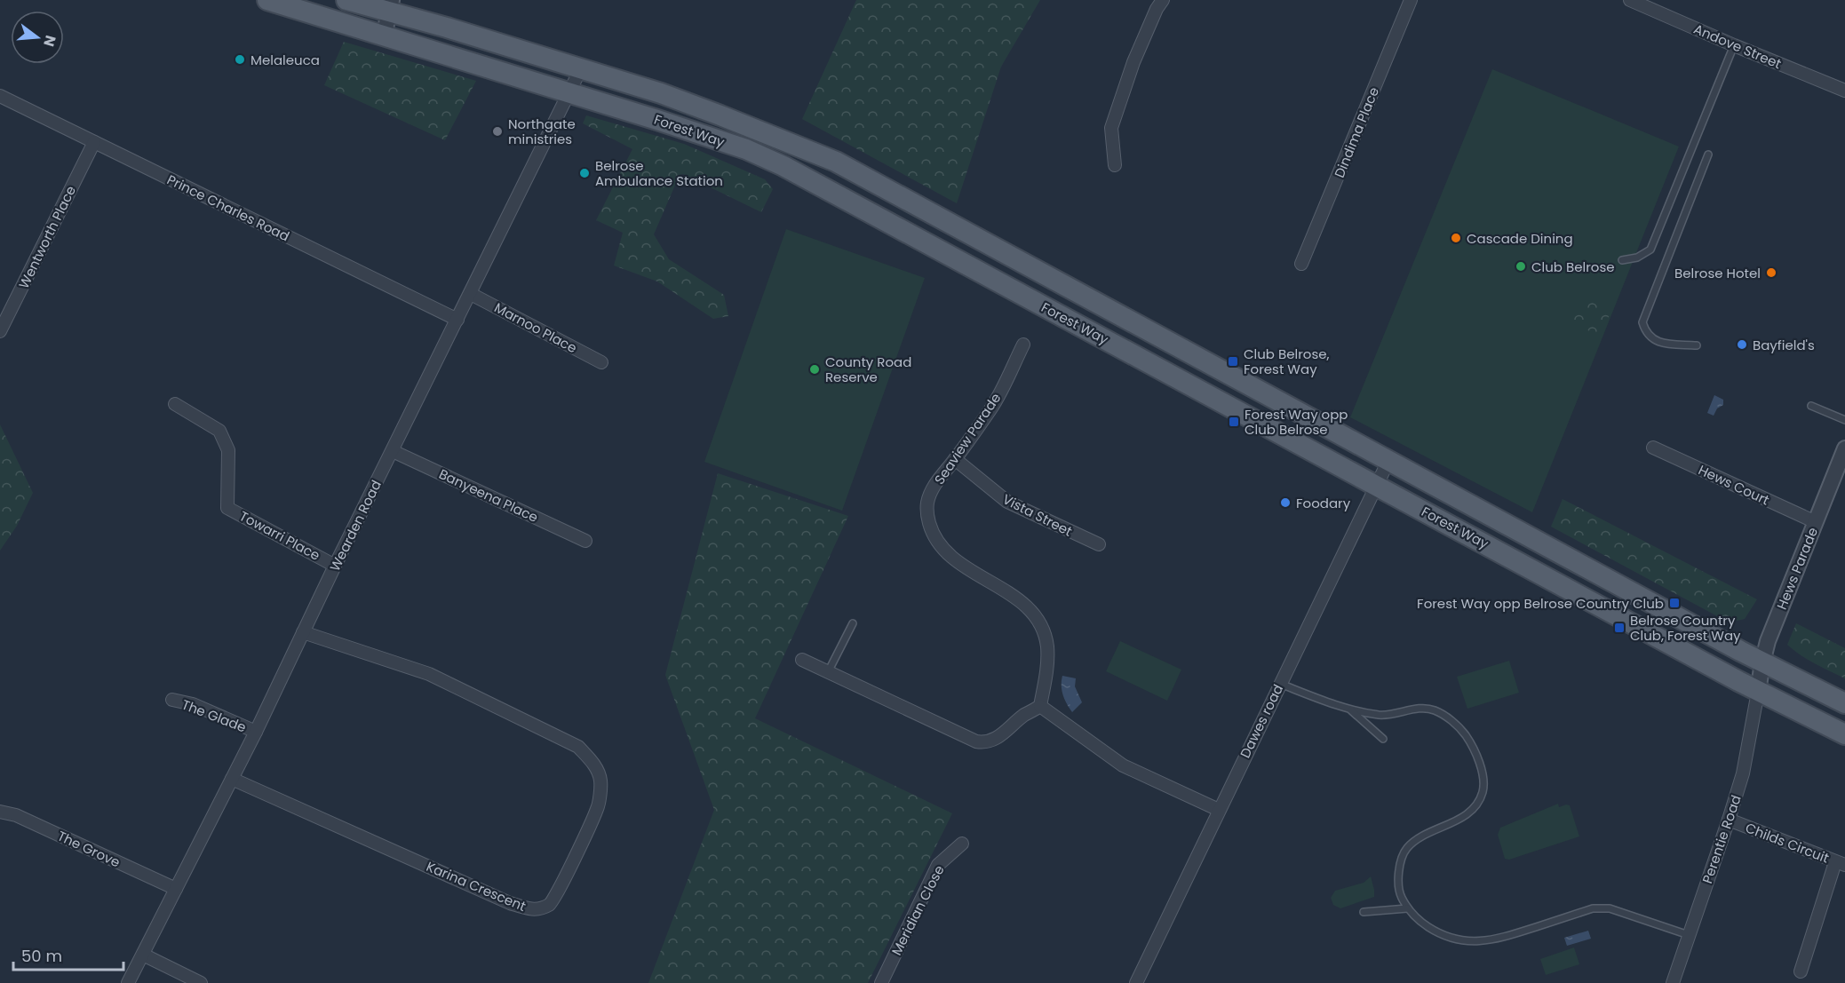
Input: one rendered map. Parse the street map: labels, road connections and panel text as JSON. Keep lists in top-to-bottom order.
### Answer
{
  "streets": {
    "main road": ["Forest Way"],
    "street": [
      "Andove Street",
      "Dindima Place",
      "Prince Charles Road",
      "Wentworth Place",
      "Marnoo Place",
      "Seaview Parade",
      "Hews Court",
      "Banyeena Place",
      "Vista Street",
      "Wearden Road",
      "Towarri Place",
      "Hews Parade",
      "The Glade",
      "Dawes road",
      "Perentie Road",
      "Childs Circuit",
      "The Grove",
      "Karina Crescent",
      "Meridian Close"
    ]
  },
  "crossings": [
    ["Forest Way", "Wearden Road"],
    ["Forest Way", "Hews Parade"],
    ["Forest Way", "Dawes road"],
    ["Forest Way", "Perentie Road"],
    ["Prince Charles Road", "Wentworth Place"],
    ["Prince Charles Road", "Wearden Road"],
    ["Marnoo Place", "Wearden Road"],
    ["Seaview Parade", "Vista Street"],
    ["Hews Court", "Hews Parade"],
    ["Banyeena Place", "Wearden Road"],
    ["Wearden Road", "Towarri Place"],
    ["Wearden Road", "The Glade"],
    ["Wearden Road", "The Grove"],
    ["Wearden Road", "Karina Crescent"],
    ["Hews Parade", "Perentie Road"],
    ["Perentie Road", "Childs Circuit"]
  ],
  "places": {
    "other": [
      "Melaleuca",
      "Northgate ministries",
      "Belrose Ambulance Station",
      "Cascade Dining",
      "Club Belrose",
      "Belrose Hotel",
      "Bayfield's",
      "County Road Reserve",
      "Foodary"
    ],
    "transit": [
      "Club Belrose, Forest Way",
      "Forest Way opp Club Belrose",
      "Forest Way opp Belrose Country Club",
      "Belrose Country Club, Forest Way"
    ]
  },
  "scale_bar": "50 m",
  "north": "right"
}
